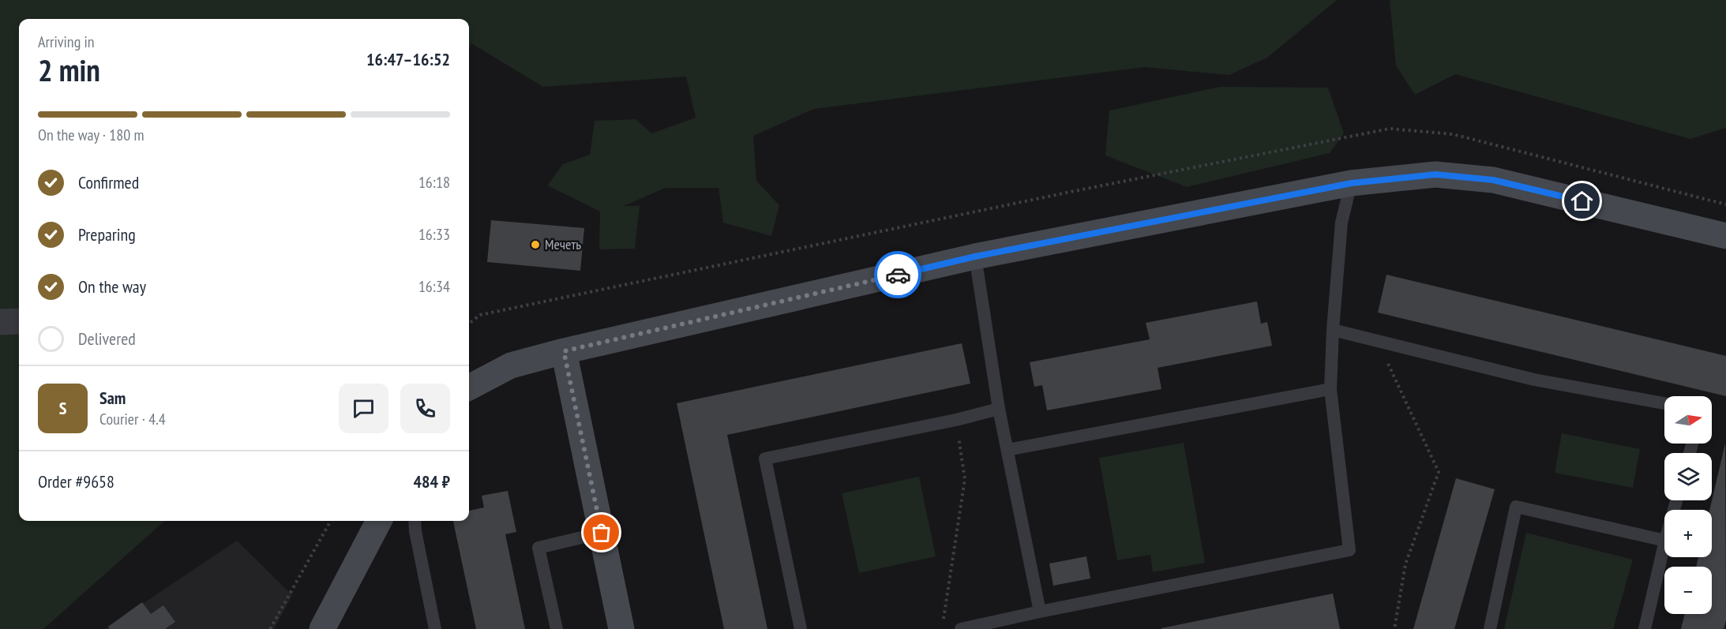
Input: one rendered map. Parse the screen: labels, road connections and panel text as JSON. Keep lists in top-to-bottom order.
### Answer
{
  "places": ["Мечеть"],
  "north": "right",
  "page": {
    "heading": ["2 min", "Arriving in", "16:47–16:52"],
    "panel": [
      "Sam",
      "Courier · 4.4",
      "Order #9658",
      "484 ₽"
    ],
    "bar": "On the way · 180 m",
    "list": [
      ["Confirmed", "16:18"],
      ["Preparing", "16:33"],
      ["On the way", "16:34"],
      "Delivered"
    ],
    "round": "S",
    "map_buttons": ["+", "−"]
  }
}
